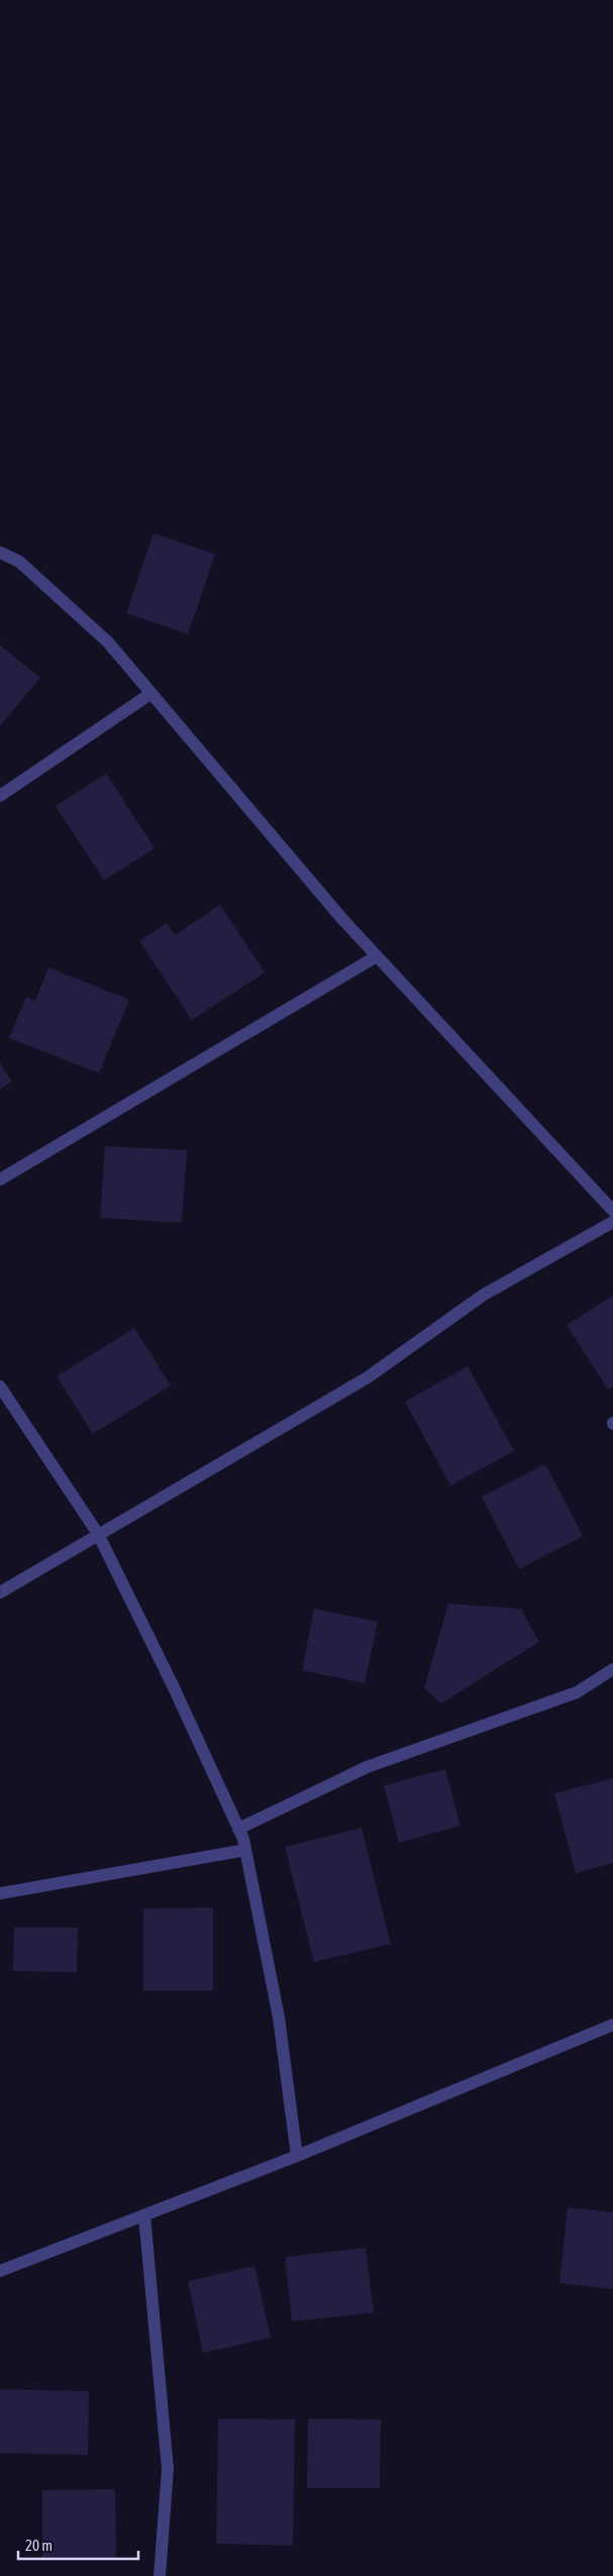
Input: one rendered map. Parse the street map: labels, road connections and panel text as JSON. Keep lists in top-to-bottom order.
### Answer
{
  "scale_bar": "20 m"
}
